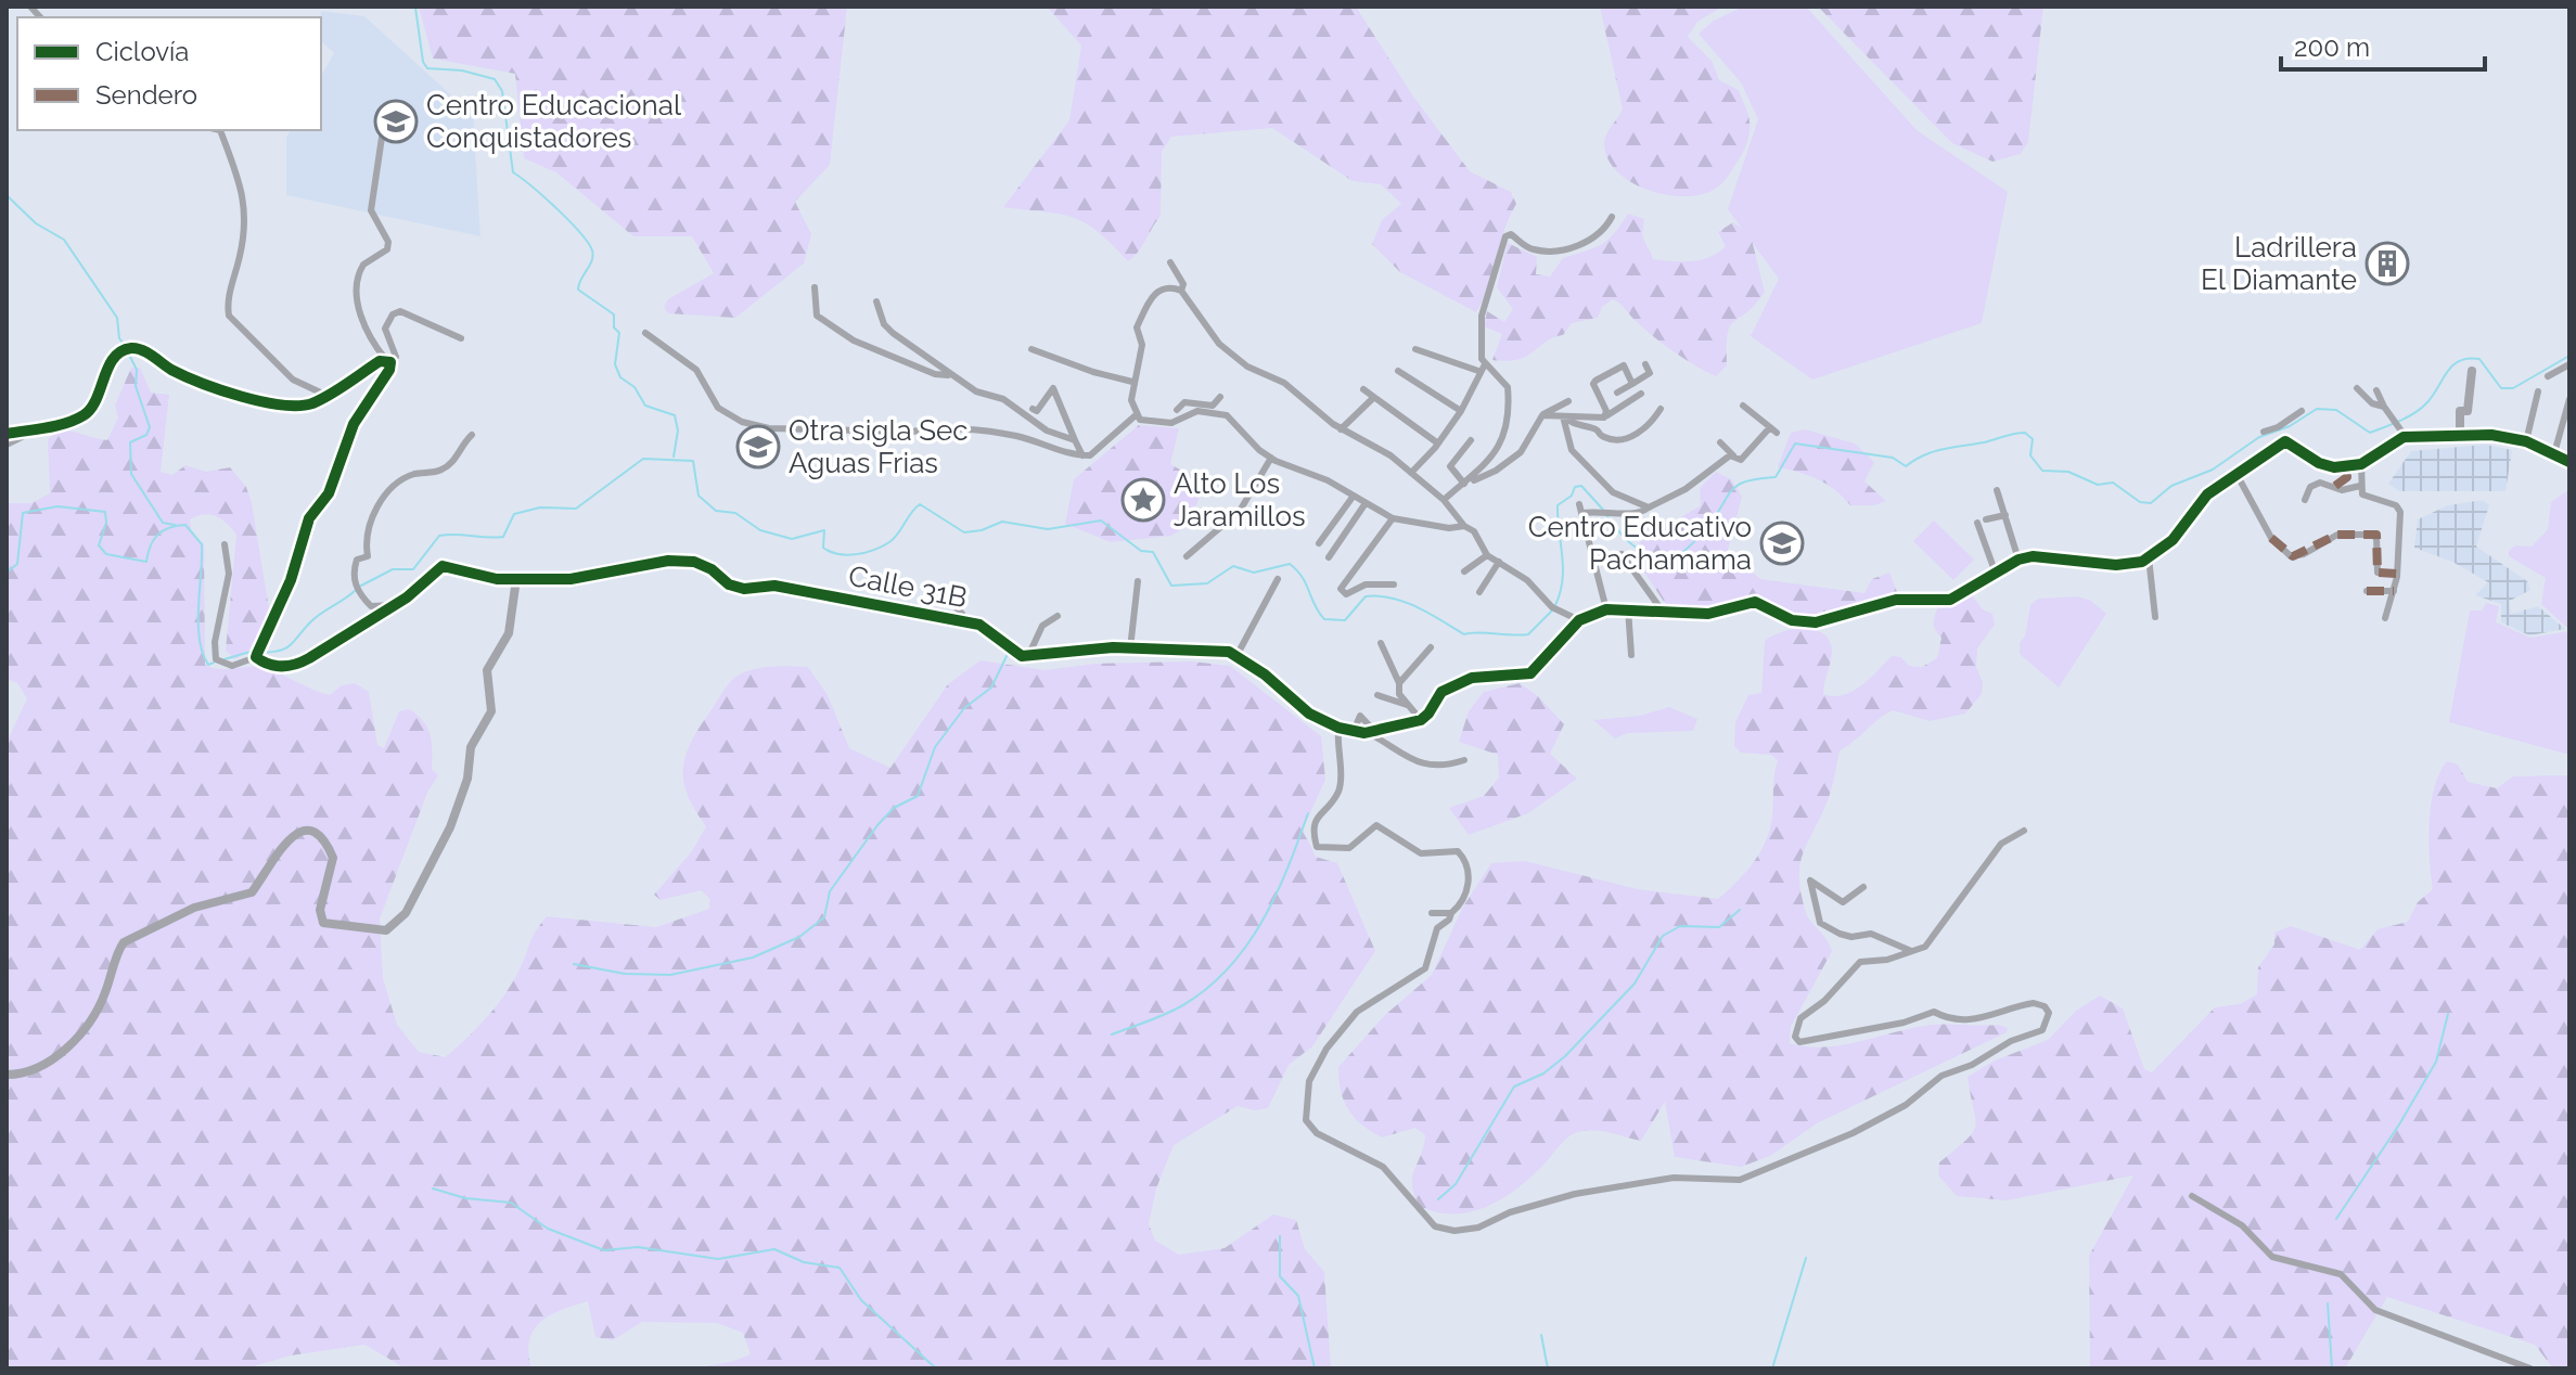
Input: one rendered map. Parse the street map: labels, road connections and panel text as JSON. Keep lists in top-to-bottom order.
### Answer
{
  "streets": {
    "street": ["Calle 31B"]
  },
  "places": {
    "school or university": ["Centro Educacional Conquistadores", "Otra sigla Sec Aguas Frias", "Centro Educativo Pachamama"],
    "building": ["Ladrillera El Diamante"],
    "place": ["Alto Los Jaramillos"]
  },
  "legend": ["Ciclovía", "Sendero"],
  "scale_bar": "200 m"
}
